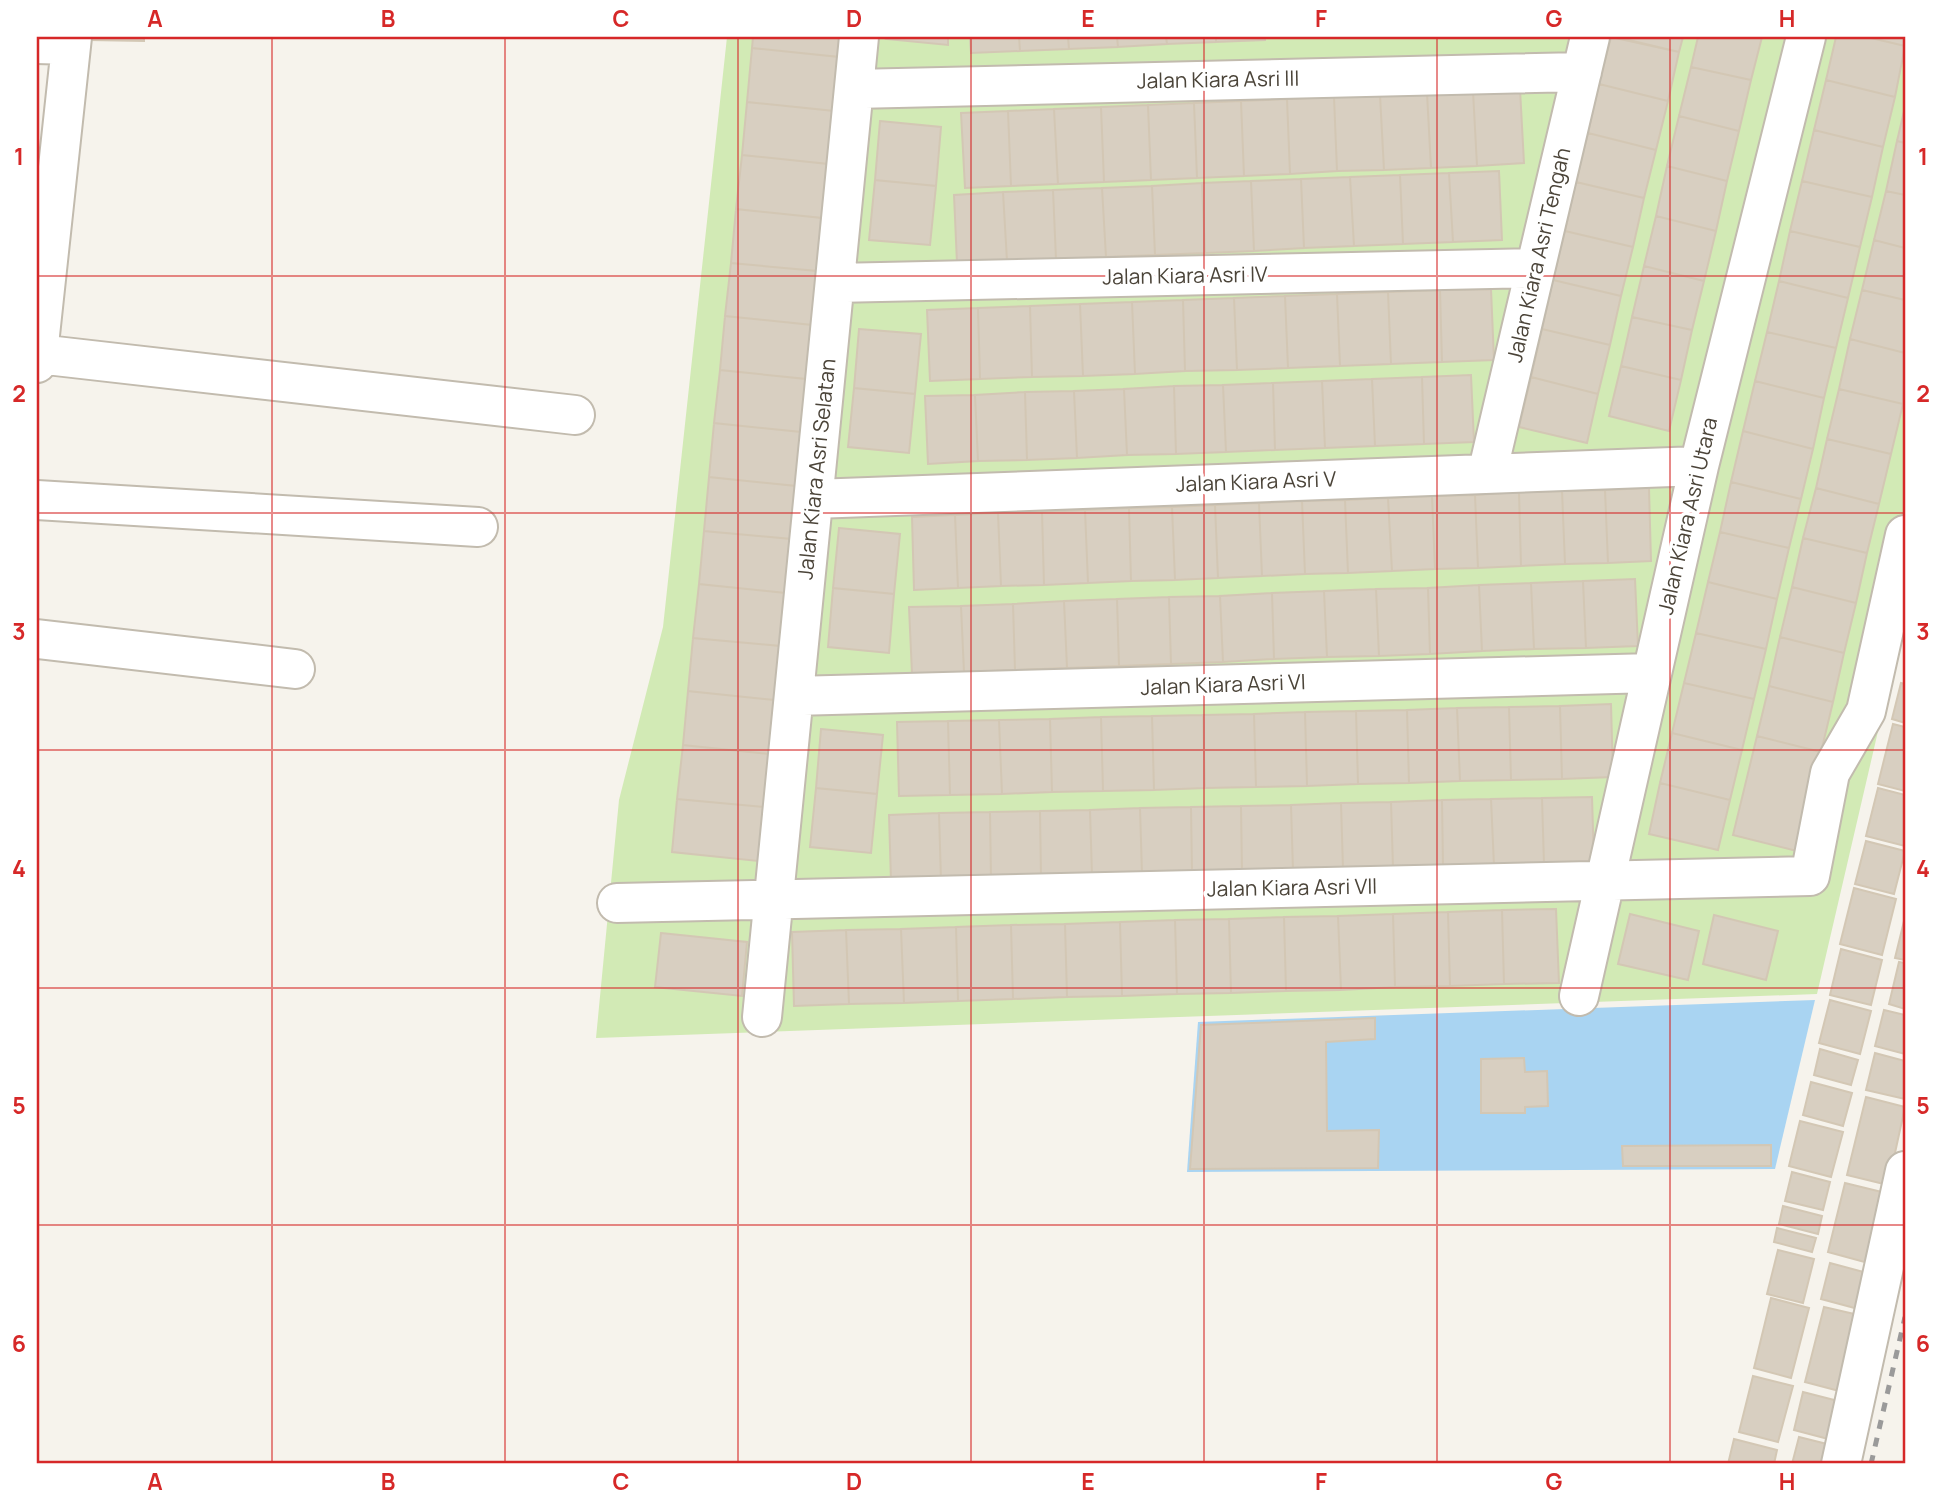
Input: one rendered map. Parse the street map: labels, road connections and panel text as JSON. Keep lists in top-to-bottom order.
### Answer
{
  "streets": {
    "street": [
      "Jalan Kiara Asri III",
      "Jalan Kiara Asri Tengah",
      "Jalan Kiara Asri IV",
      "Jalan Kiara Asri Selatan",
      "Jalan Kiara Asri V",
      "Jalan Kiara Asri Utara",
      "Jalan Kiara Asri VI",
      "Jalan Kiara Asri VII"
    ]
  },
  "crossings": [
    ["Jalan Kiara Asri III", "Jalan Kiara Asri Tengah"],
    ["Jalan Kiara Asri III", "Jalan Kiara Asri Selatan"],
    ["Jalan Kiara Asri Tengah", "Jalan Kiara Asri IV"],
    ["Jalan Kiara Asri Tengah", "Jalan Kiara Asri V"],
    ["Jalan Kiara Asri IV", "Jalan Kiara Asri Selatan"],
    ["Jalan Kiara Asri Selatan", "Jalan Kiara Asri V"],
    ["Jalan Kiara Asri Selatan", "Jalan Kiara Asri VI"],
    ["Jalan Kiara Asri Selatan", "Jalan Kiara Asri VII"],
    ["Jalan Kiara Asri V", "Jalan Kiara Asri Utara"],
    ["Jalan Kiara Asri Utara", "Jalan Kiara Asri VI"],
    ["Jalan Kiara Asri Utara", "Jalan Kiara Asri VII"]
  ],
  "grid": {
    "columns": [
      "A",
      "B",
      "C",
      "D",
      "E",
      "F",
      "G",
      "H"
    ],
    "rows": [
      "1",
      "2",
      "3",
      "4",
      "5",
      "6"
    ]
  }
}
